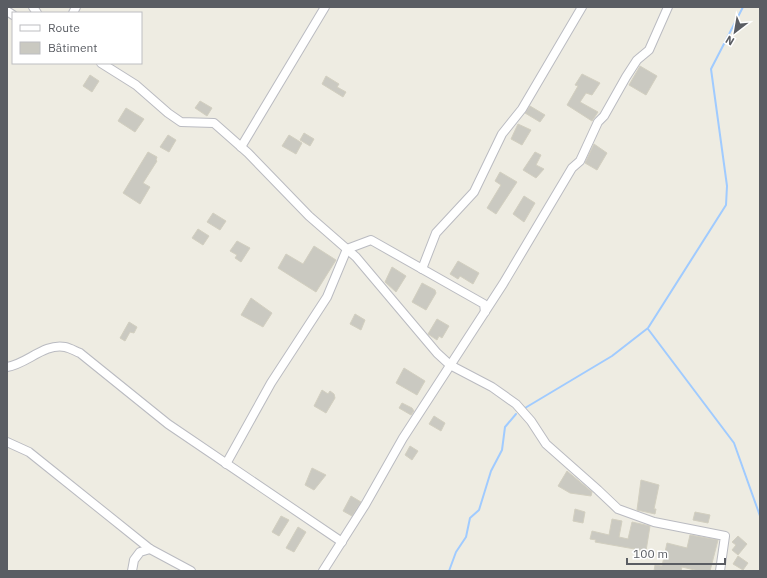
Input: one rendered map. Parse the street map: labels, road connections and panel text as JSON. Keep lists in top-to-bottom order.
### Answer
{
  "legend": ["Route", "Bâtiment"],
  "scale_bar": "100 m",
  "north": "bottom left"
}
